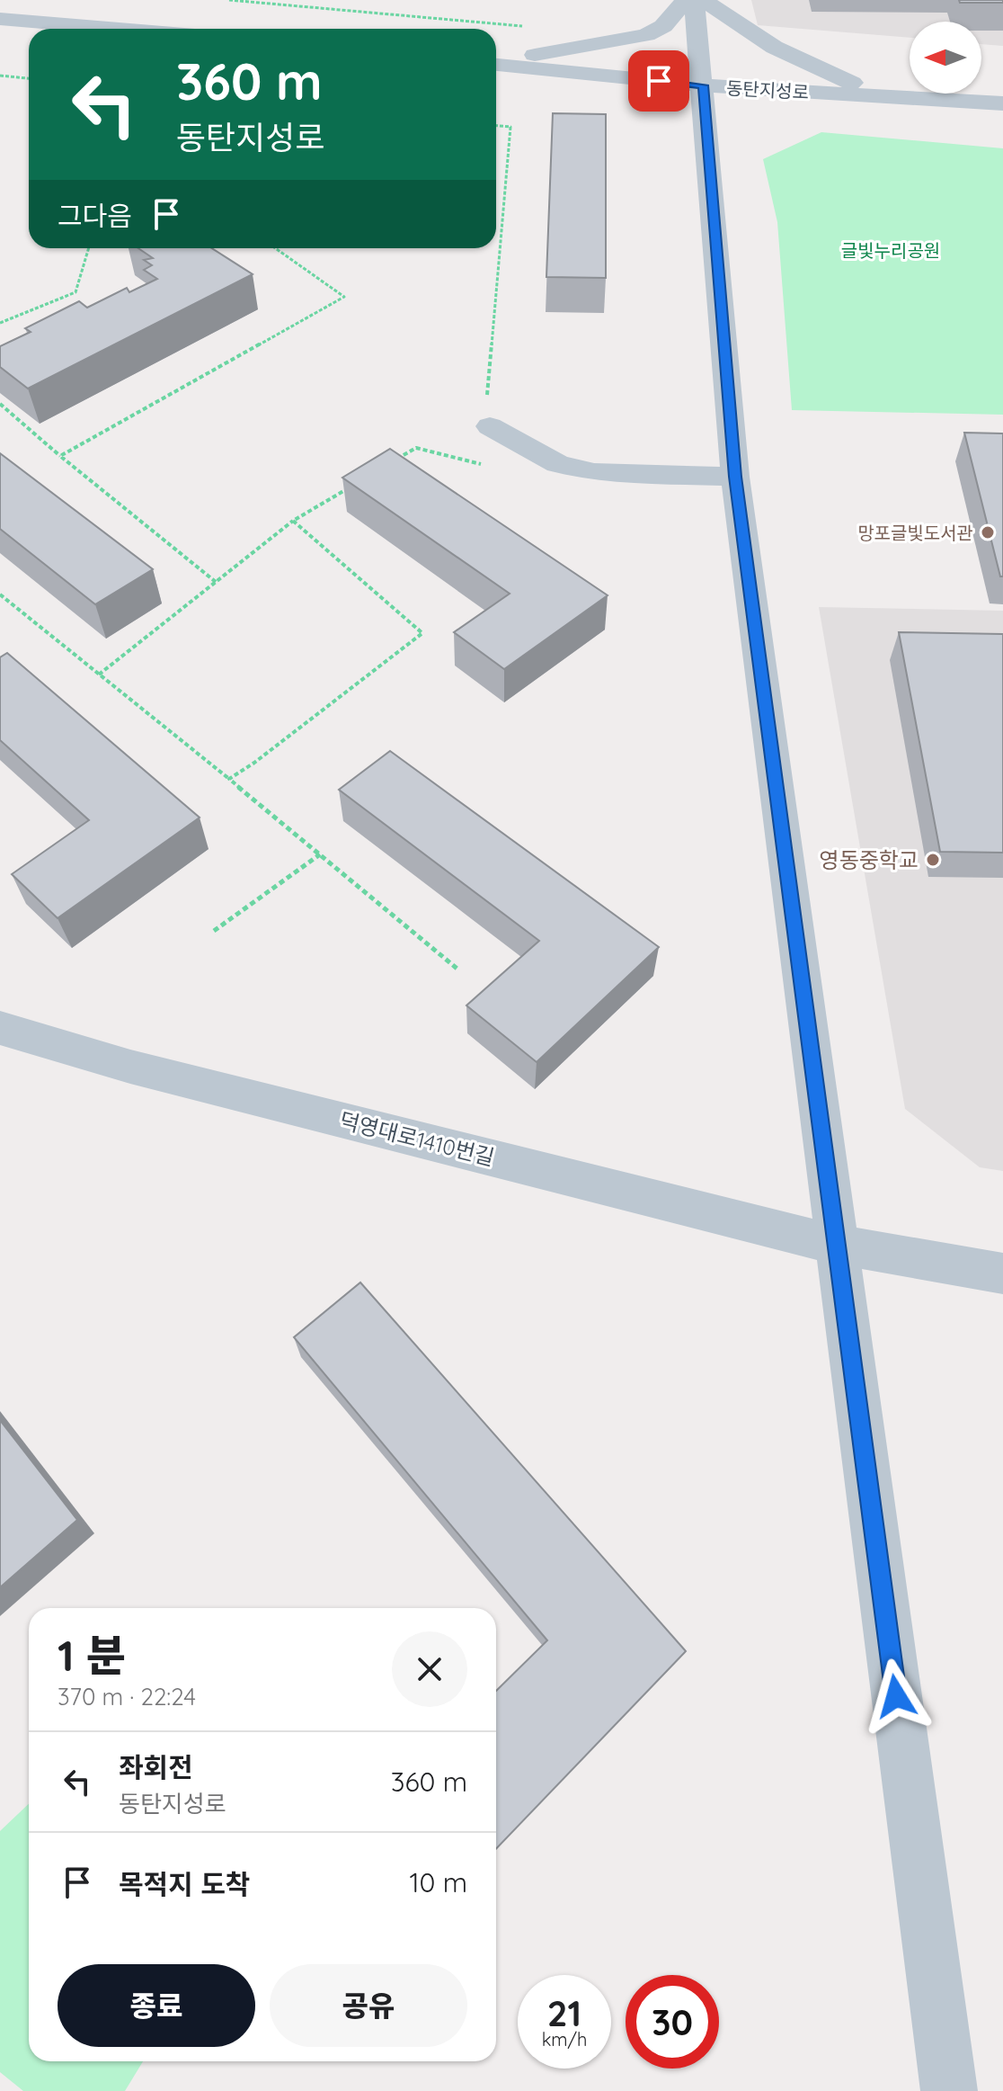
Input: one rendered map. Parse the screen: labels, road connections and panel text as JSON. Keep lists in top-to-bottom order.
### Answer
{
  "streets": {
    "street": ["동탄지성로", "덕영대로1410번길"]
  },
  "parks": ["글빛누리공원"],
  "places": ["망포글빛도서관", "영동중학교"],
  "north": "left",
  "page": {
    "turn": ["360 m", "동탄지성로"],
    "then": "그다음",
    "heading": ["1 분", "370 m · 22:24"],
    "list": [
      {
        "name": "좌회전",
        "note": "동탄지성로",
        "value": "360 m"
      },
      {
        "name": "목적지 도착",
        "value": "10 m"
      }
    ],
    "buttons": ["종료", "공유"],
    "speed": "21 km/h",
    "limit": "30"
  }
}
